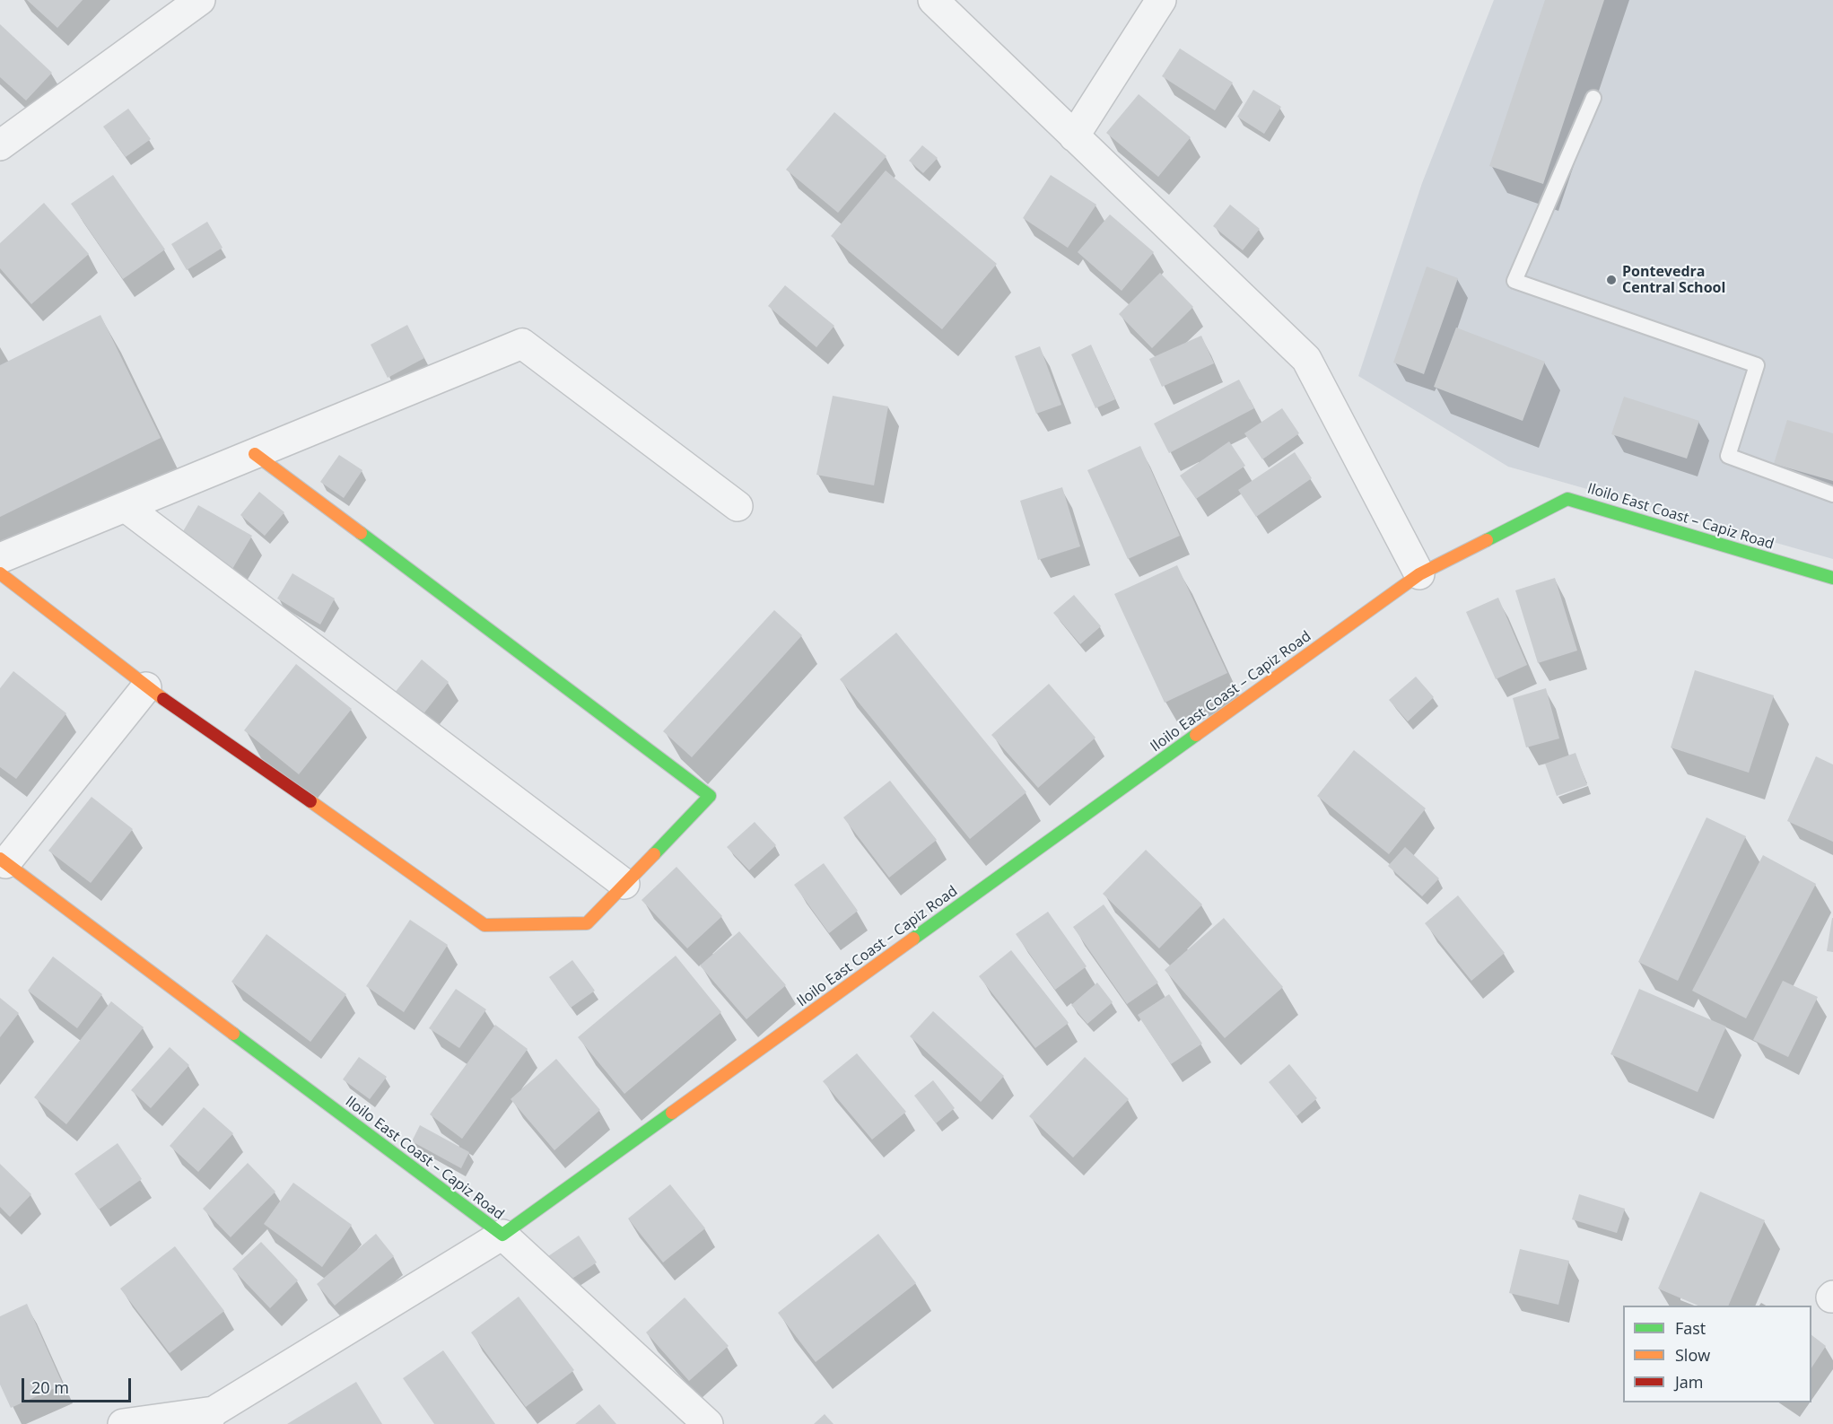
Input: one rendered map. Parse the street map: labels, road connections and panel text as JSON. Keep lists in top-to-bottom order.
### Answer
{
  "streets": {
    "main road": ["Iloilo East Coast – Capiz Road"]
  },
  "places": ["Pontevedra Central School"],
  "legend": ["Fast", "Slow", "Jam"],
  "scale_bar": "20 m"
}
